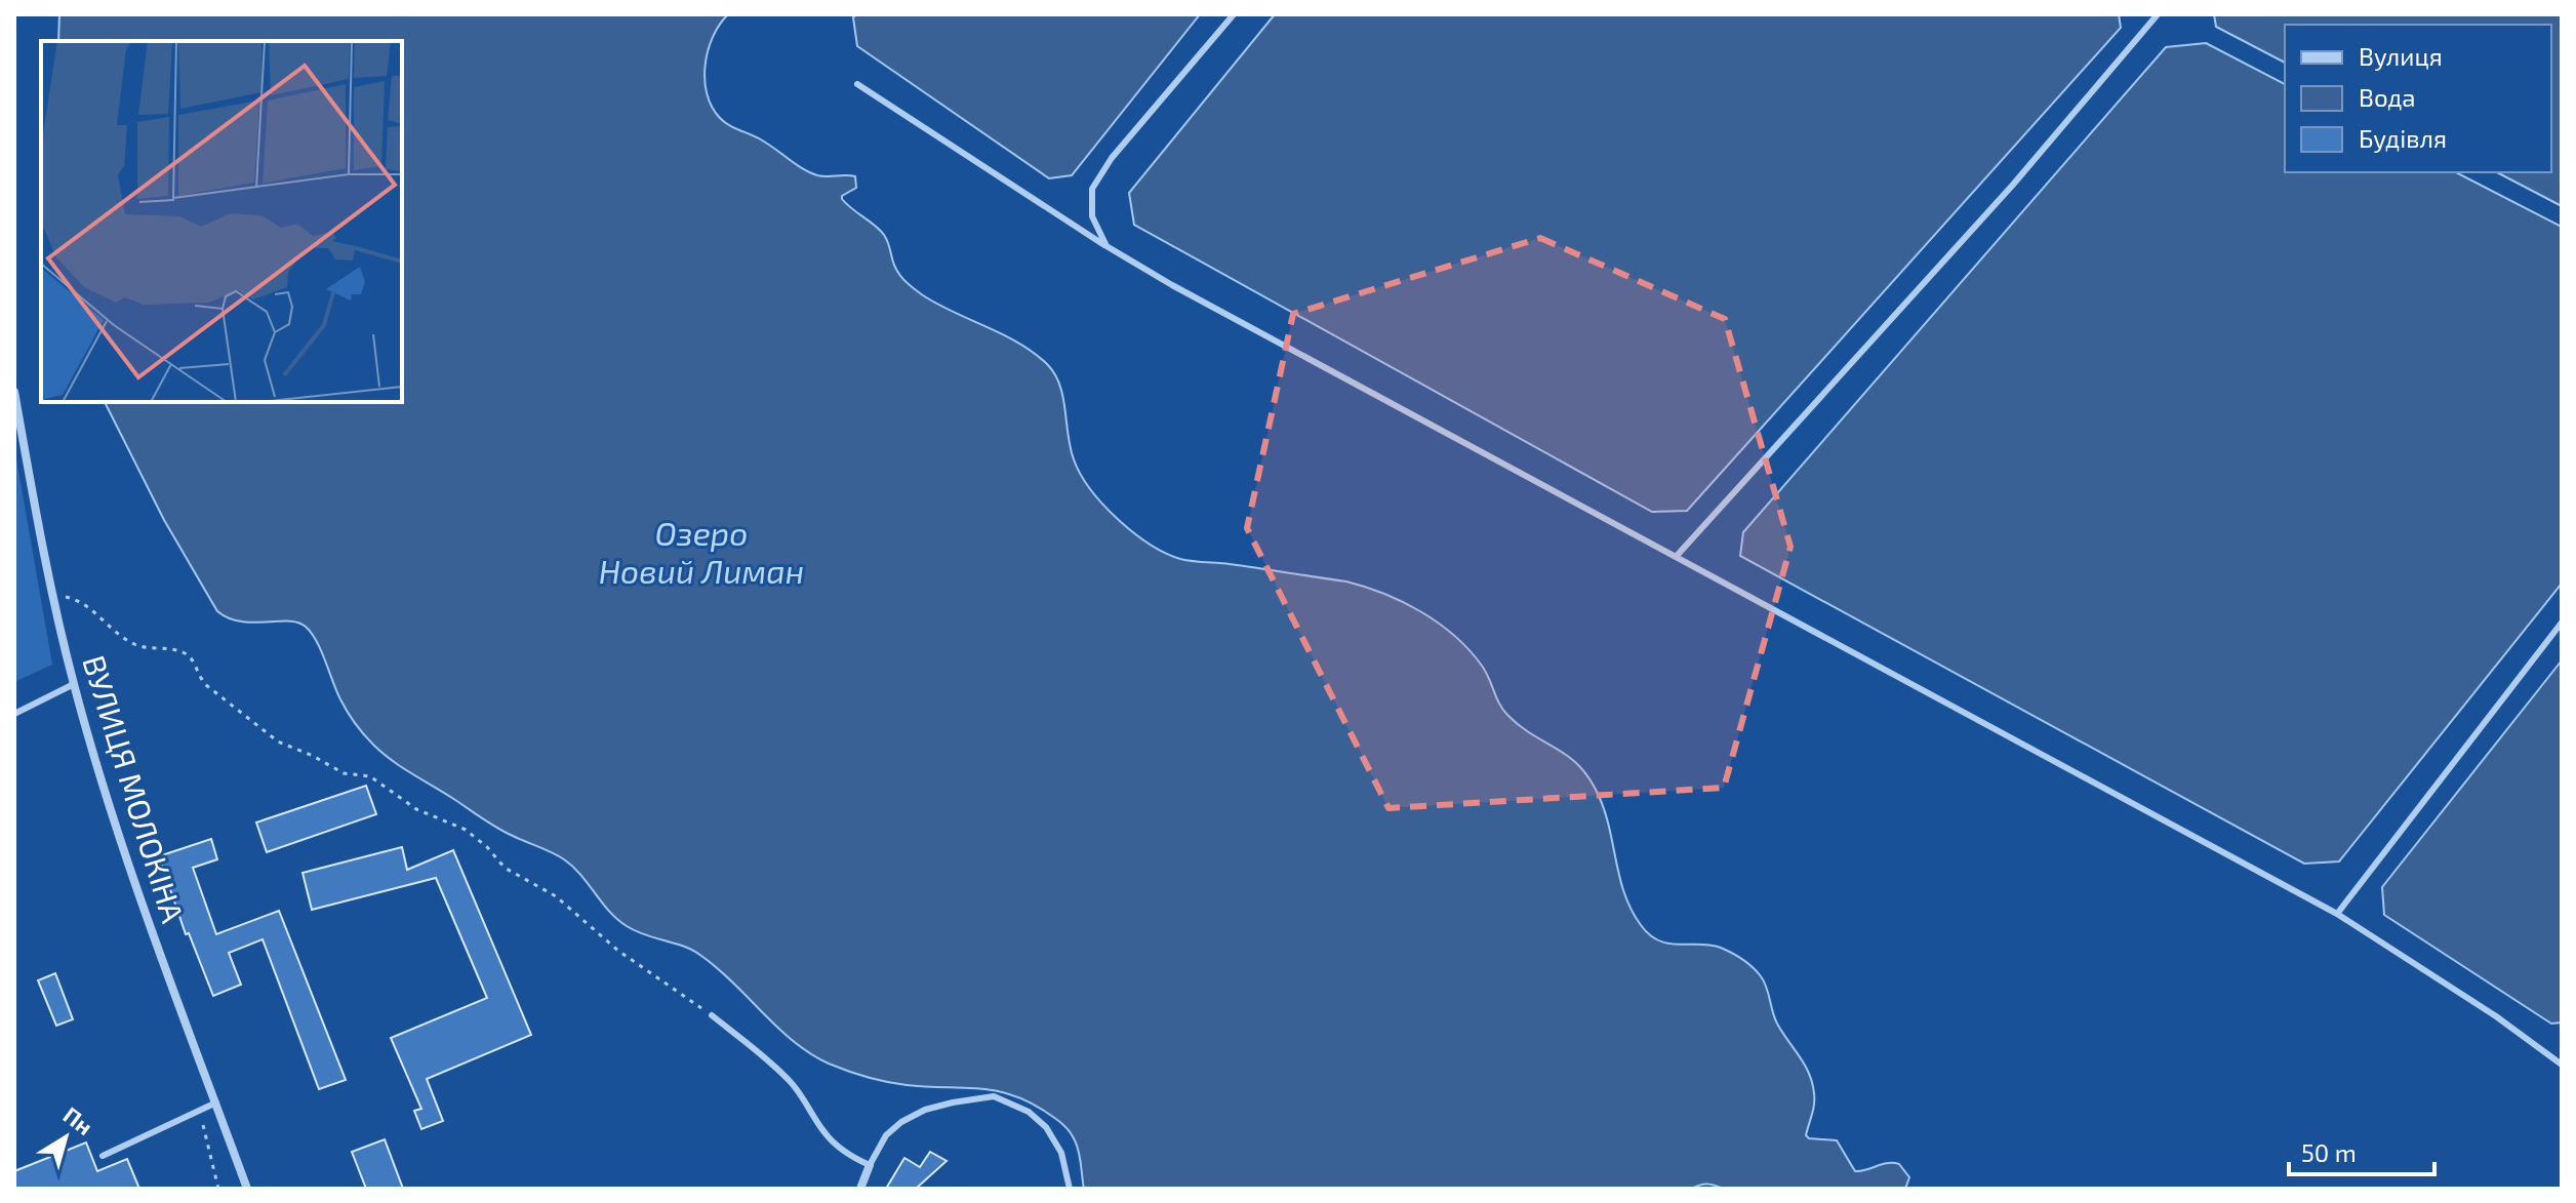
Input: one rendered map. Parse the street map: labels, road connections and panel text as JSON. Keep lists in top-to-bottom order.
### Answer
{
  "streets": {
    "street": ["ВУЛИЦЯ МОЛОКІНА"]
  },
  "water": ["Озеро Новий Лиман"],
  "legend": ["Вулиця", "Вода", "Будівля"],
  "scale_bar": "50 m",
  "north": "top right"
}
